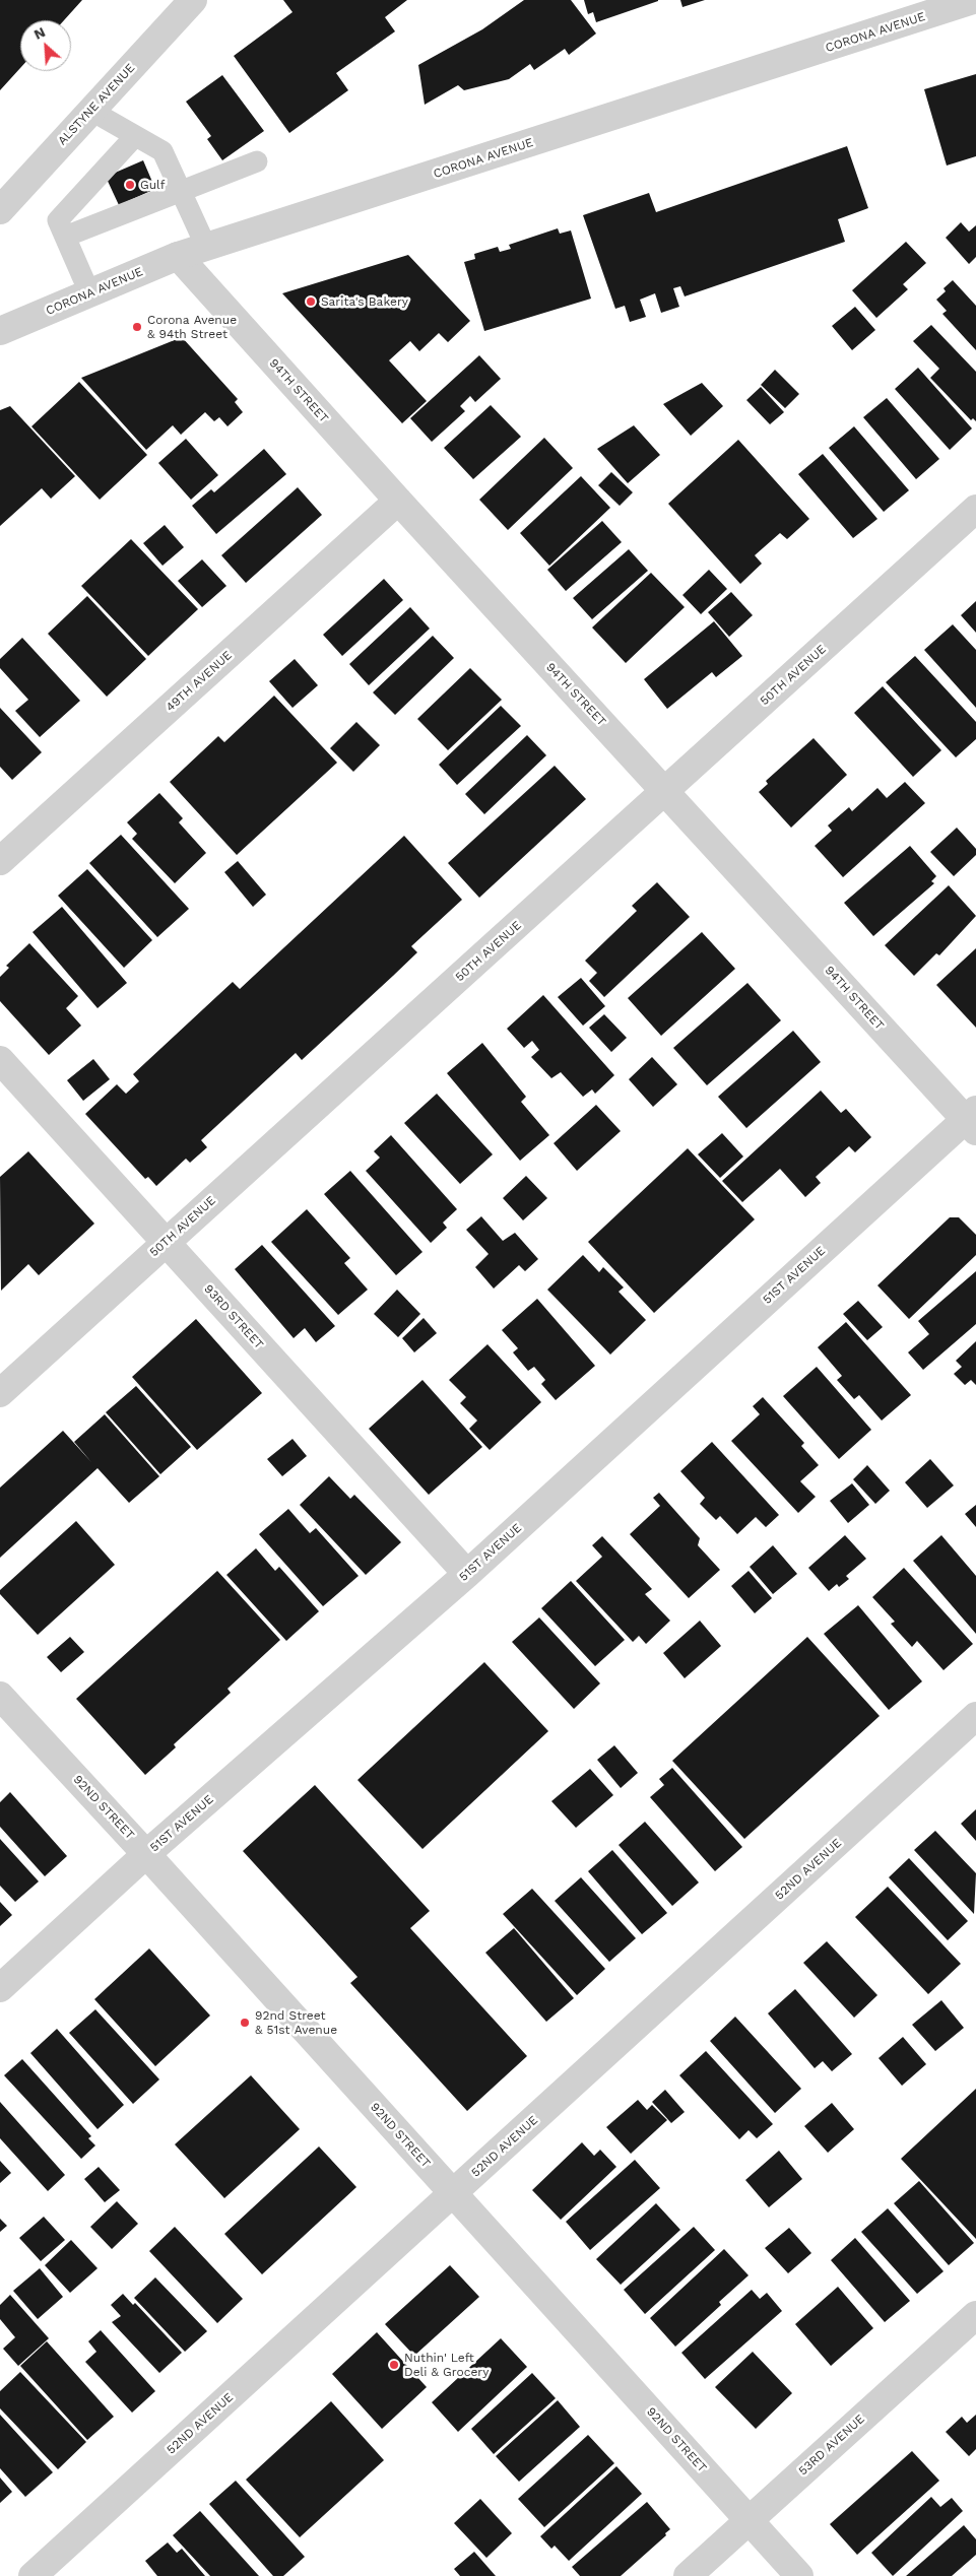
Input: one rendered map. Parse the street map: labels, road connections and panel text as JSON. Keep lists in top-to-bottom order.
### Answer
{
  "streets": {
    "street": [
      "CORONA AVENUE",
      "ALSTYNE AVENUE",
      "94TH STREET",
      "50TH AVENUE",
      "49TH AVENUE",
      "51ST AVENUE",
      "93RD STREET",
      "92ND STREET",
      "52ND AVENUE",
      "53RD AVENUE"
    ]
  },
  "crossings": [
    ["CORONA AVENUE", "94TH STREET"],
    ["94TH STREET", "50TH AVENUE"],
    ["94TH STREET", "49TH AVENUE"],
    ["94TH STREET", "51ST AVENUE"],
    ["50TH AVENUE", "93RD STREET"],
    ["51ST AVENUE", "93RD STREET"],
    ["51ST AVENUE", "92ND STREET"],
    ["92ND STREET", "52ND AVENUE"],
    ["92ND STREET", "53RD AVENUE"]
  ],
  "places": [
    "Gulf",
    "Sarita's Bakery",
    "Corona Avenue & 94th Street",
    "92nd Street & 51st Avenue",
    "Nuthin' Left Deli & Grocery"
  ],
  "north": "top left"
}
